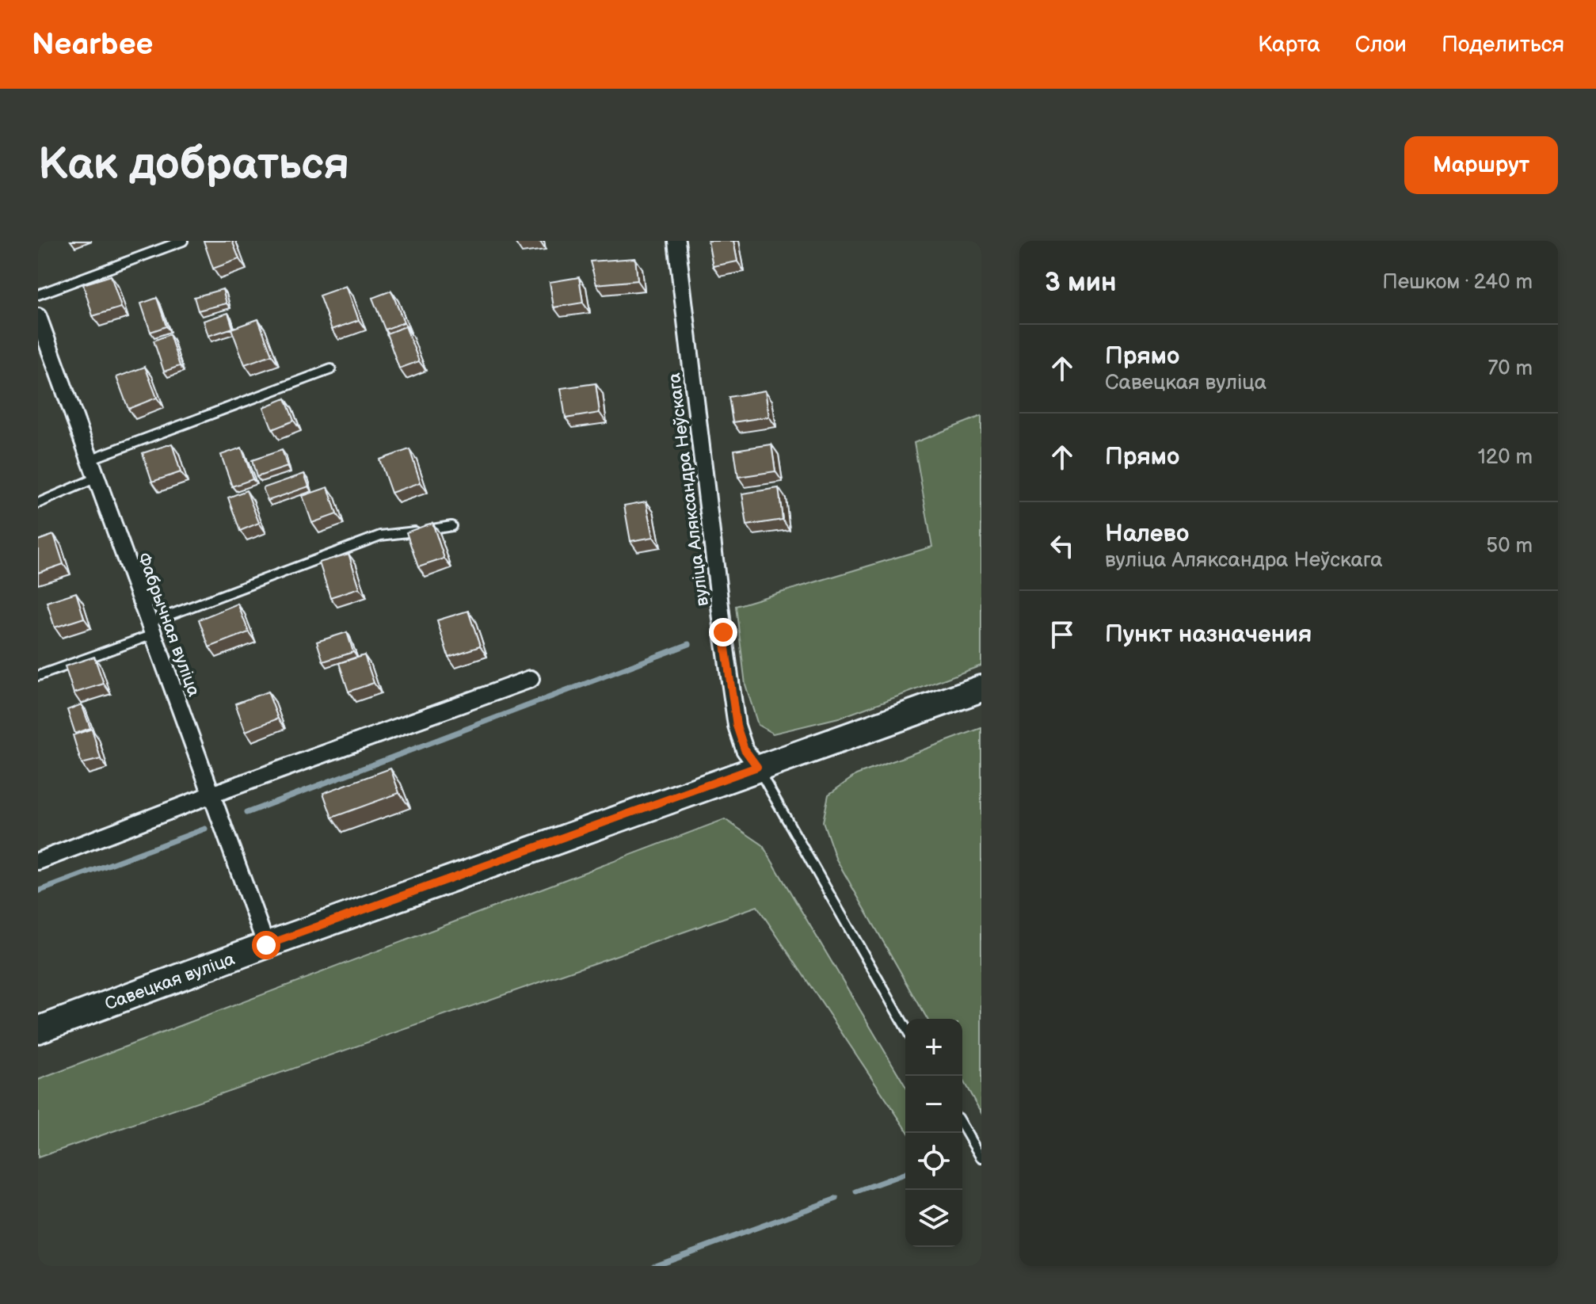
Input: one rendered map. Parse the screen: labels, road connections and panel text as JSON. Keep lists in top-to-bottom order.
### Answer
{
  "streets": {
    "main road": ["Савецкая вуліца"],
    "street": ["вуліца Аляксандра Неўскага", "Фабрычная вуліца"]
  },
  "crossings": [
    ["вуліца Аляксандра Неўскага", "Савецкая вуліца"],
    ["Фабрычная вуліца", "Савецкая вуліца"]
  ],
  "page": {
    "header": "Nearbee",
    "nav": ["Карта", "Слои", "Поделиться"],
    "buttons": "Маршрут",
    "title": "Как добраться",
    "heading": ["3 мин", "Пешком · 240 m"],
    "list": [
      ["Прямо", "Савецкая вуліца", "70 m"],
      ["Прямо", "120 m"],
      ["Налево", "вуліца Аляксандра Неўскага", "50 m"],
      "Пункт назначения"
    ],
    "map_buttons": ["+", "−"]
  }
}
